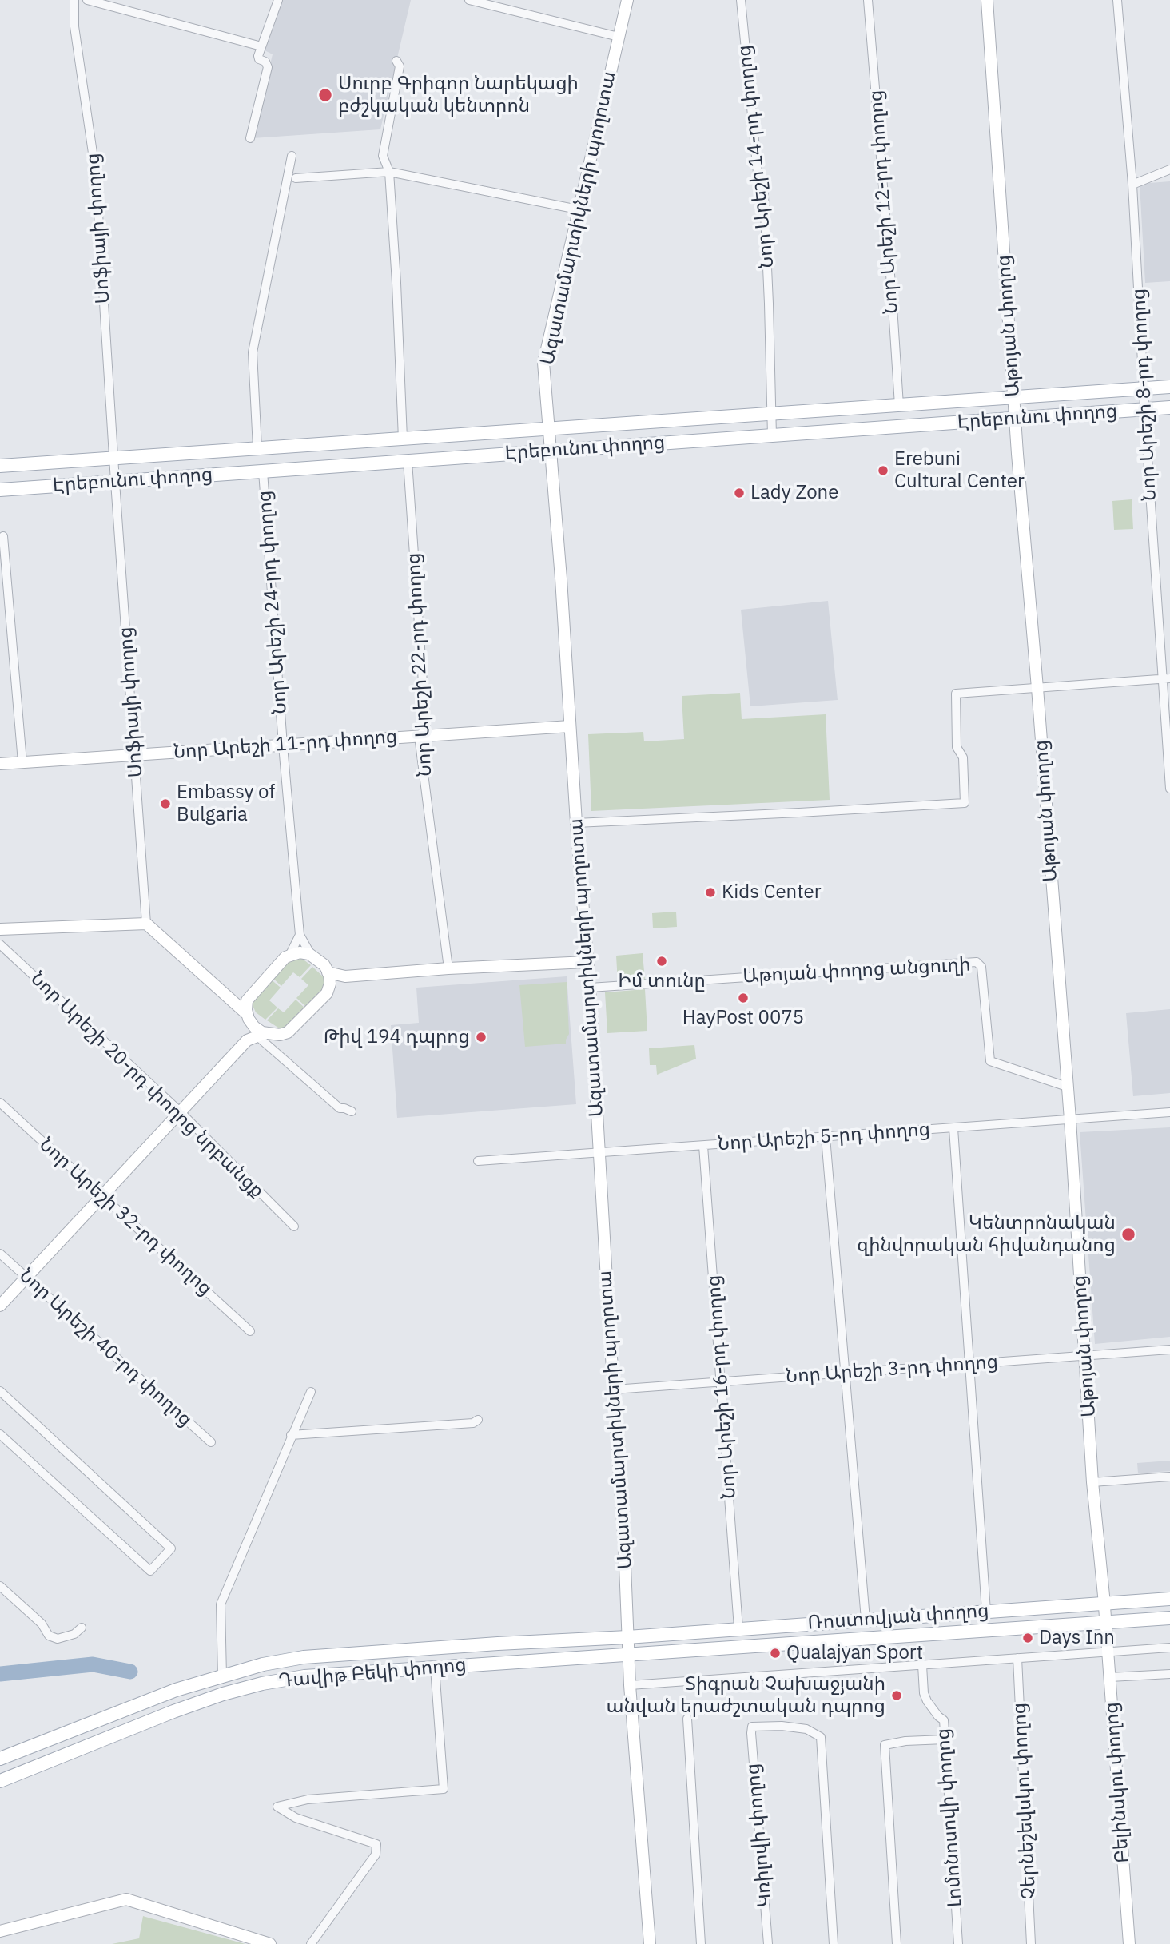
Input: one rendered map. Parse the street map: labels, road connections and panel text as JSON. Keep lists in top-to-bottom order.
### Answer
{
  "streets": {
    "main road": ["Էրեբունու փողոց", "Ռոստովյան փողոց", "Դավիթ Բեկի փողոց"],
    "street": [
      "Նոր Արեշի 14-րդ փողոց",
      "Նոր Արեշի 12-րդ փողոց",
      "Ազատամարտիկների պողոտա",
      "Սոֆիայի փողոց",
      "Աթոյան փողոց",
      "Նոր Արեշի 8-րդ փողոց",
      "Նոր Արեշի 24-րդ փողոց",
      "Նոր Արեշի 22-րդ փողոց",
      "Նոր Արեշի 11-րդ փողոց",
      "Աթոյան փողոց անցուղի",
      "Նոր Արեշի 20-րդ փողոց նրբանցք",
      "Նոր Արեշի 5-րդ փողոց",
      "Նոր Արեշի 32-րդ փողոց",
      "Նոր Արեշի 40-րդ փողոց",
      "Նոր Արեշի 3-րդ փողոց",
      "Նոր Արեշի 16-րդ փողոց",
      "Բելինսկու փողոց",
      "Չերնեշեվսկու փողոց",
      "Լոմոնոսովի փողոց",
      "Կռիլովի փողոց"
    ]
  },
  "crossings": [
    ["Նոր Արեշի 14-րդ փողոց", "Էրեբունու փողոց"],
    ["Նոր Արեշի 12-րդ փողոց", "Էրեբունու փողոց"],
    ["Ազատամարտիկների պողոտա", "Էրեբունու փողոց"],
    ["Ազատամարտիկների պողոտա", "Նոր Արեշի 11-րդ փողոց"],
    ["Ազատամարտիկների պողոտա", "Աթոյան փողոց անցուղի"],
    ["Ազատամարտիկների պողոտա", "Նոր Արեշի 5-րդ փողոց"],
    ["Ազատամարտիկների պողոտա", "Նոր Արեշի 3-րդ փողոց"],
    ["Ազատամարտիկների պողոտա", "Ռոստովյան փողոց"],
    ["Ազատամարտիկների պողոտա", "Դավիթ Բեկի փողոց"],
    ["Սոֆիայի փողոց", "Էրեբունու փողոց"],
    ["Սոֆիայի փողոց", "Նոր Արեշի 11-րդ փողոց"],
    ["Աթոյան փողոց", "Էրեբունու փողոց"],
    ["Աթոյան փողոց", "Աթոյան փողոց անցուղի"],
    ["Աթոյան փողոց", "Նոր Արեշի 5-րդ փողոց"],
    ["Աթոյան փողոց", "Նոր Արեշի 3-րդ փողոց"],
    ["Աթոյան փողոց", "Ռոստովյան փողոց"],
    ["Աթոյան փողոց", "Բելինսկու փողոց"],
    ["Նոր Արեշի 8-րդ փողոց", "Էրեբունու փողոց"],
    ["Էրեբունու փողոց", "Նոր Արեշի 24-րդ փողոց"],
    ["Էրեբունու փողոց", "Նոր Արեշի 22-րդ փողոց"],
    ["Նոր Արեշի 24-րդ փողոց", "Նոր Արեշի 11-րդ փողոց"],
    ["Նոր Արեշի 22-րդ փողոց", "Նոր Արեշի 11-րդ փողոց"],
    ["Նոր Արեշի 5-րդ փողոց", "Նոր Արեշի 16-րդ փողոց"],
    ["Նոր Արեշի 3-րդ փողոց", "Նոր Արեշի 16-րդ փողոց"],
    ["Նոր Արեշի 16-րդ փողոց", "Ռոստովյան փողոց"],
    ["Ռոստովյան փողոց", "Դավիթ Բեկի փողոց"],
    ["Ռոստովյան փողոց", "Բելինսկու փողոց"]
  ],
  "places": [
    "Սուրբ Գրիգոր Նարեկացի բժշկական կենտրոն",
    "Erebuni Cultural Center",
    "Lady Zone",
    "Embassy of Bulgaria",
    "Kids Center",
    "Իմ տունը",
    "HayPost 0075",
    "Թիվ 194 դպրոց",
    "Կենտրոնական զինվորական հիվանդանոց",
    "Days Inn",
    "Qualajyan Sport",
    "Տիգրան Չախաջյանի անվան երաժշտական դպրոց"
  ]
}
